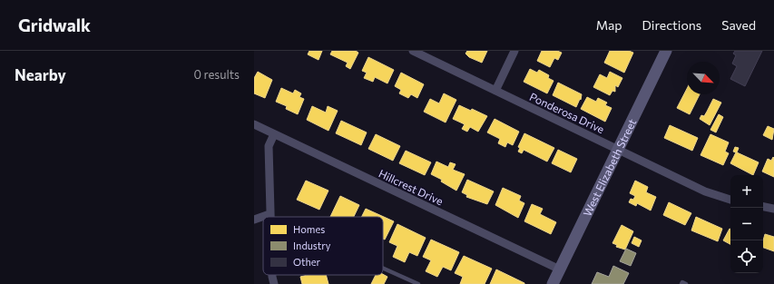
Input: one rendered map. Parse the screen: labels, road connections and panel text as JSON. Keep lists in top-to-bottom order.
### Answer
{
  "streets": {
    "main road": ["West Elizabeth Street"],
    "street": ["Ponderosa Drive", "Hillcrest Drive"]
  },
  "crossings": [
    ["Ponderosa Drive", "West Elizabeth Street"],
    ["West Elizabeth Street", "Hillcrest Drive"]
  ],
  "legend": ["Homes", "Industry", "Other"],
  "north": "bottom right",
  "page": {
    "header": "Gridwalk",
    "nav": ["Map", "Directions", "Saved"],
    "heading": ["Nearby", "0 results"],
    "map_buttons": ["+", "−"]
  }
}
